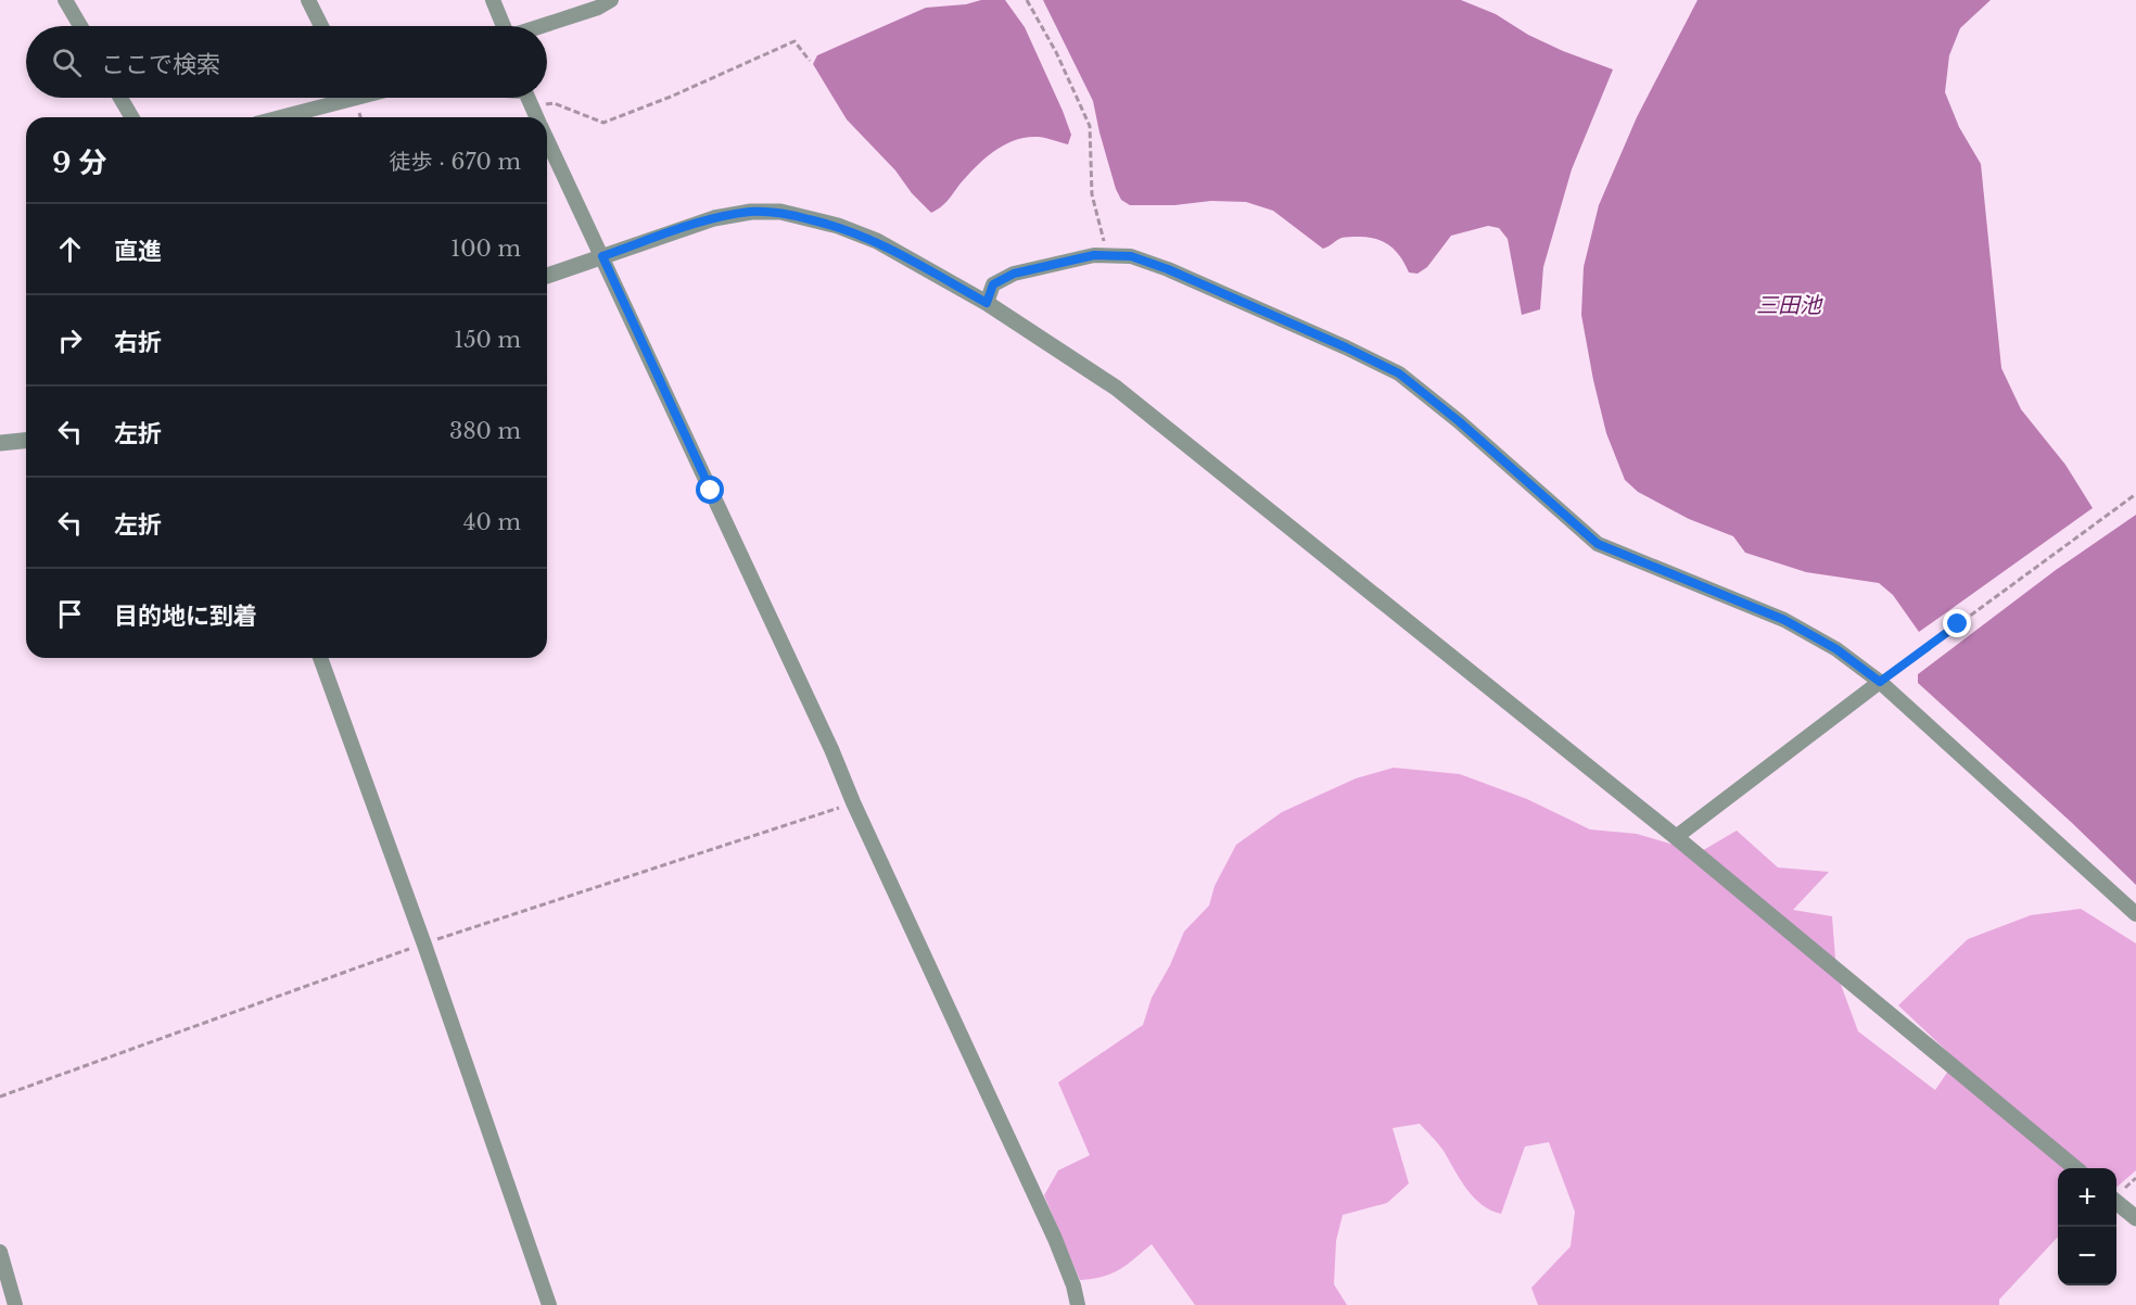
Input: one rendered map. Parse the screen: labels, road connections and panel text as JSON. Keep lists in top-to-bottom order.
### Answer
{
  "water": ["三田池"],
  "page": {
    "search": "ここで検索",
    "heading": ["9 分", "徒歩 · 670 m"],
    "list": [
      ["直進", "100 m"],
      ["右折", "150 m"],
      ["左折", "380 m"],
      ["左折", "40 m"],
      "目的地に到着"
    ],
    "map_buttons": ["+", "−"]
  }
}
